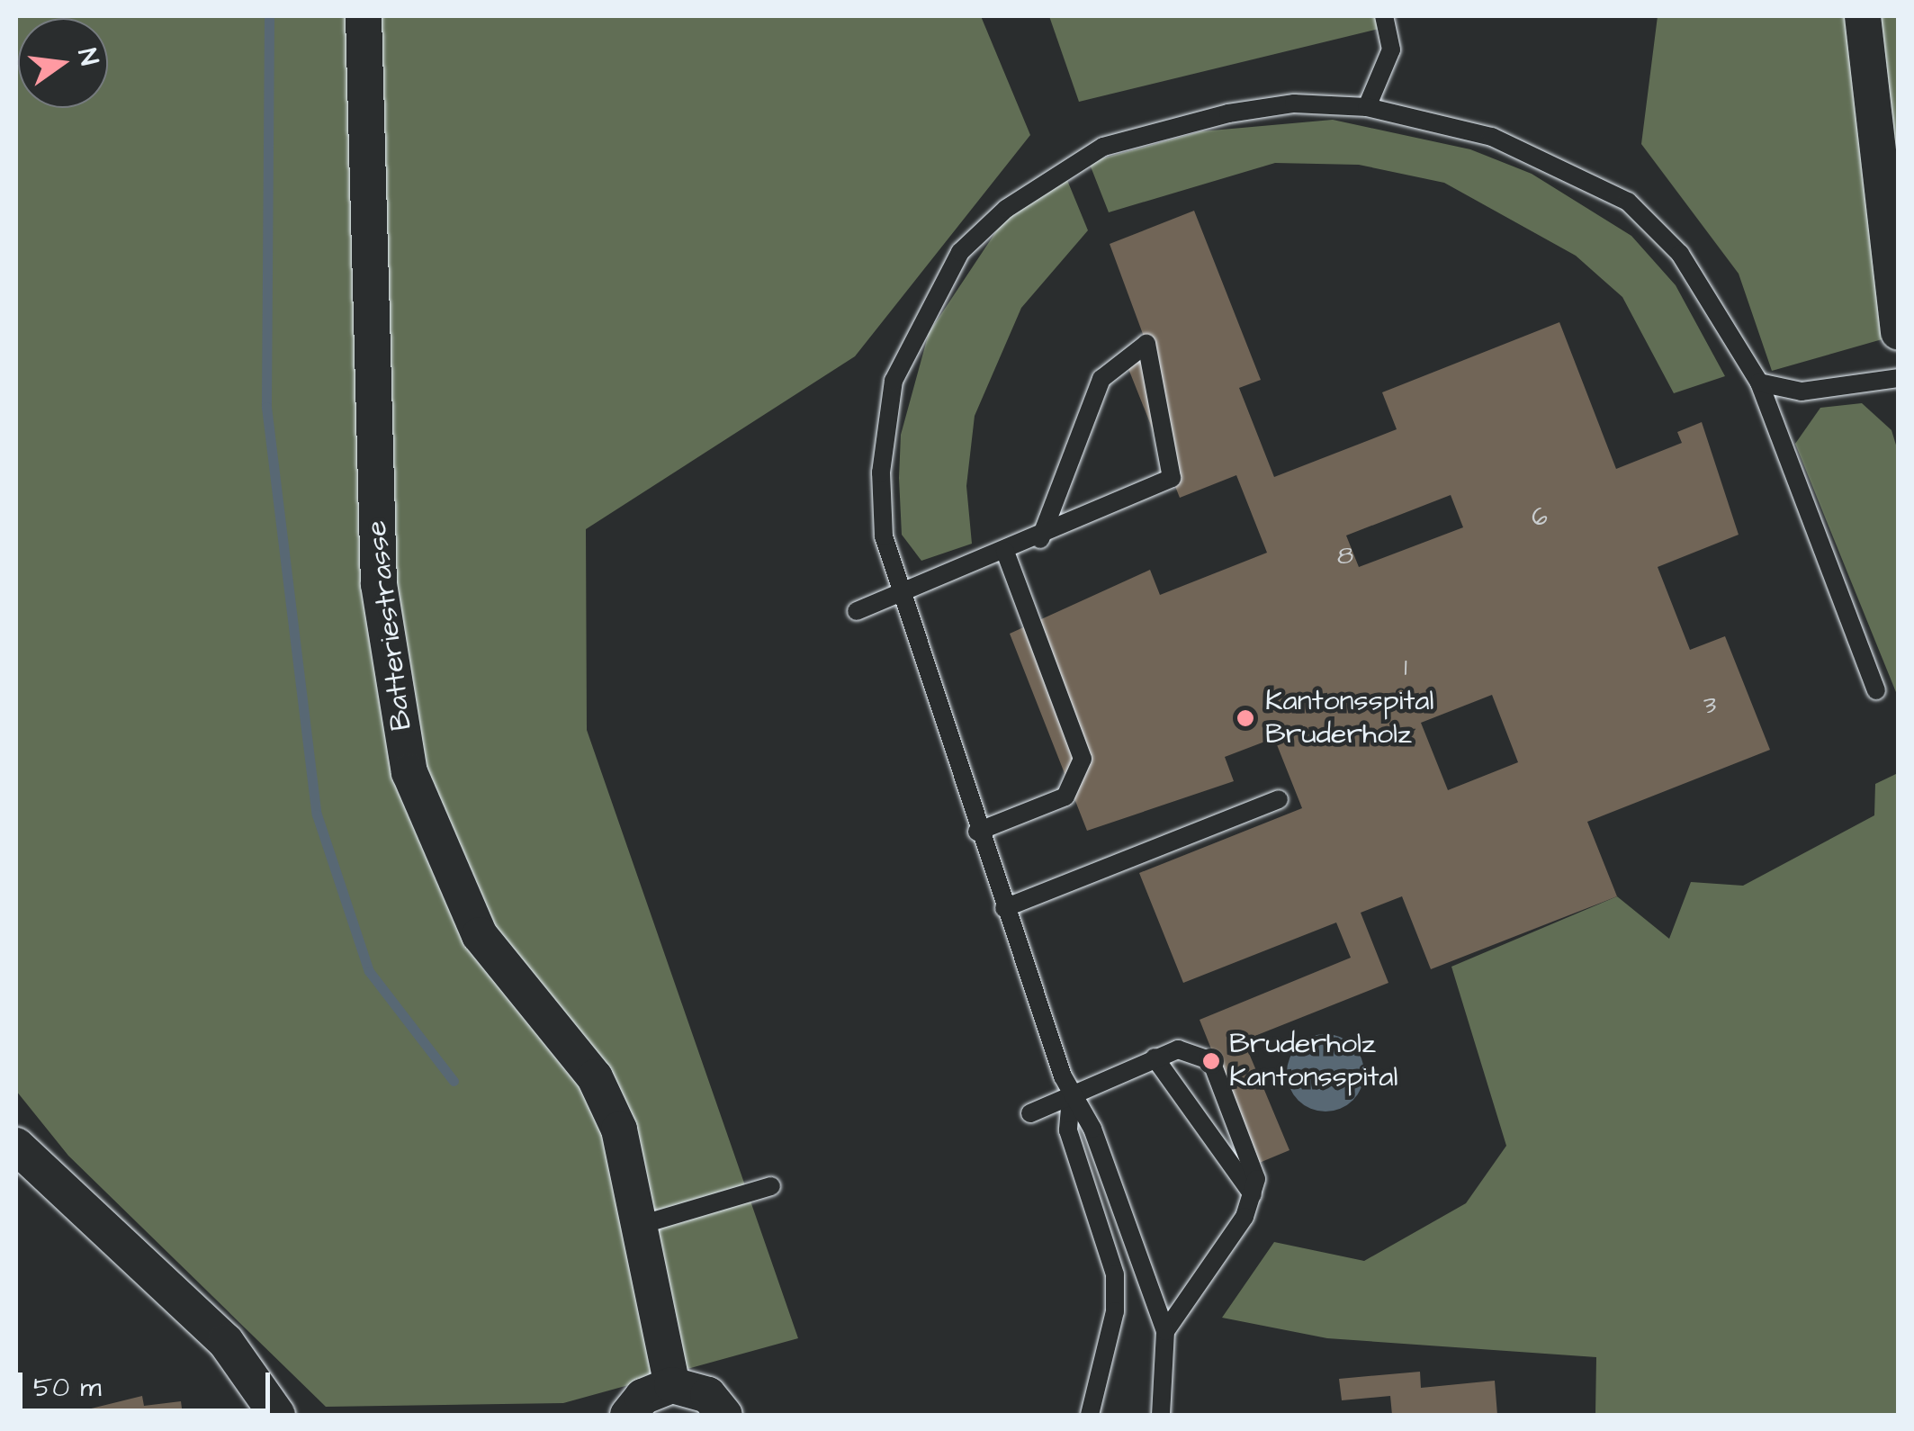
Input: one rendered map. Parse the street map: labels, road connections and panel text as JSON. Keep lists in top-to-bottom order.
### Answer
{
  "streets": {
    "street": ["Batteriestrasse"]
  },
  "places": ["Kantonsspital Bruderholz", "Bruderholz Kantonsspital"],
  "house_numbers": [
    "6",
    "8",
    "1",
    "3"
  ],
  "scale_bar": "50 m",
  "north": "right"
}
